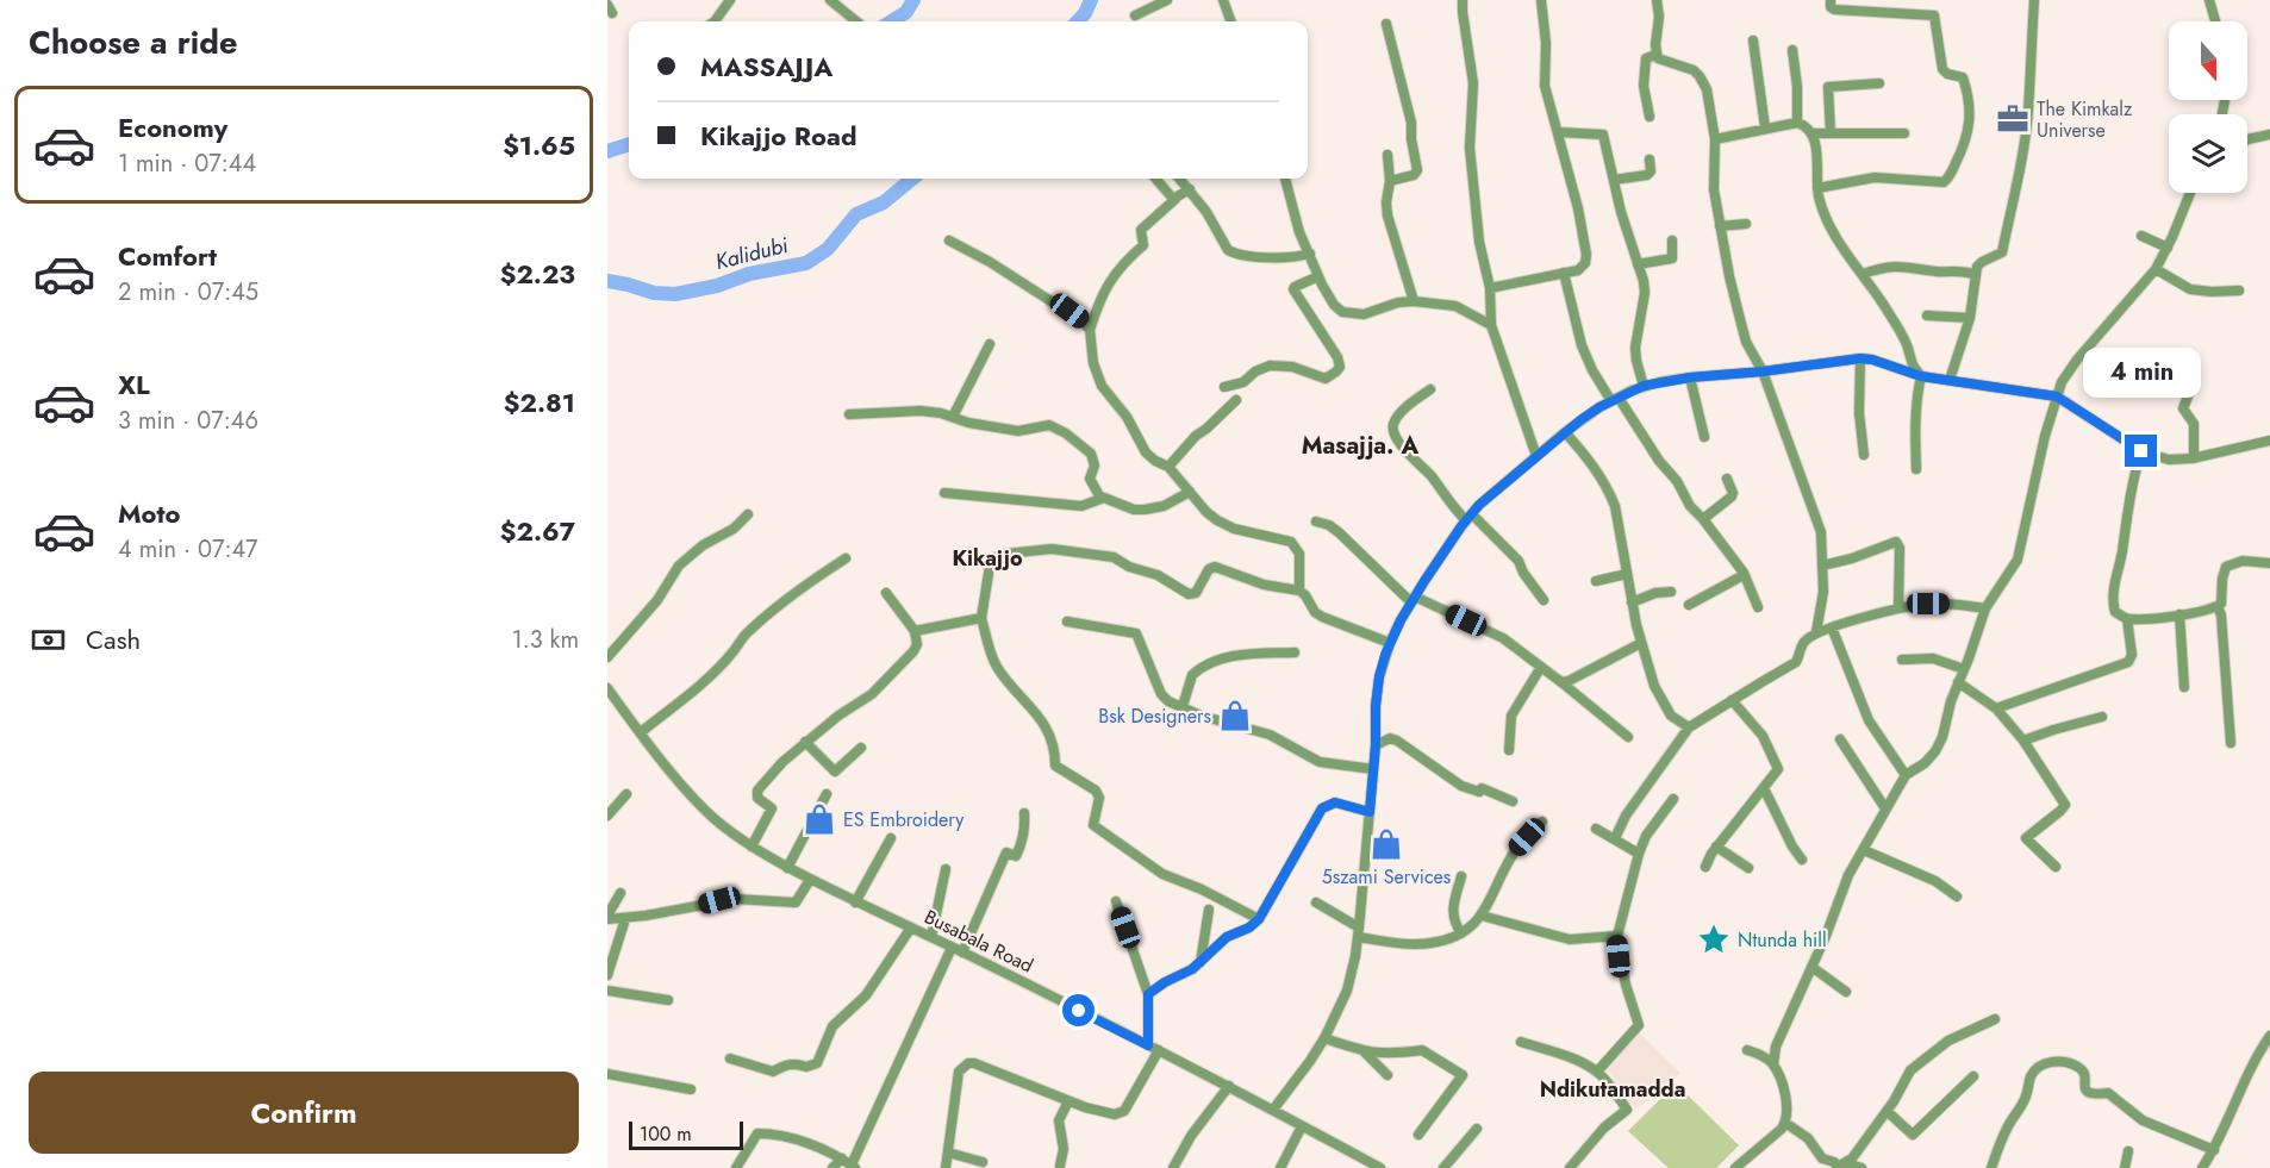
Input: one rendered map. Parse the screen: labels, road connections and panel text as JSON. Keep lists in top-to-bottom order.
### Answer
{
  "streets": {
    "street": ["Busabala Road"]
  },
  "districts": ["Masajja. A", "Kikajjo", "Ndikutamadda"],
  "water": ["Kalidubi"],
  "places": {
    "office": ["The Kimkalz Universe"],
    "shop": ["Bsk Designers", "ES Embroidery", "5szami Services"],
    "place": ["Ntunda hill"]
  },
  "scale_bar": "100 m",
  "north": "bottom",
  "page": {
    "heading": "Choose a ride",
    "banner": ["MASSAJJA", "Kikajjo Road"],
    "list": [
      {
        "name": "Economy",
        "note": "1 min · 07:44",
        "value": "$1.65"
      },
      {
        "name": "Comfort",
        "note": "2 min · 07:45",
        "value": "$2.23"
      },
      {
        "name": "XL",
        "note": "3 min · 07:46",
        "value": "$2.81"
      },
      {
        "name": "Moto",
        "note": "4 min · 07:47",
        "value": "$2.67"
      }
    ],
    "bubble": "4 min",
    "pay": ["Cash", "1.3 km"],
    "buttons": "Confirm",
    "scale": "100 m"
  }
}
